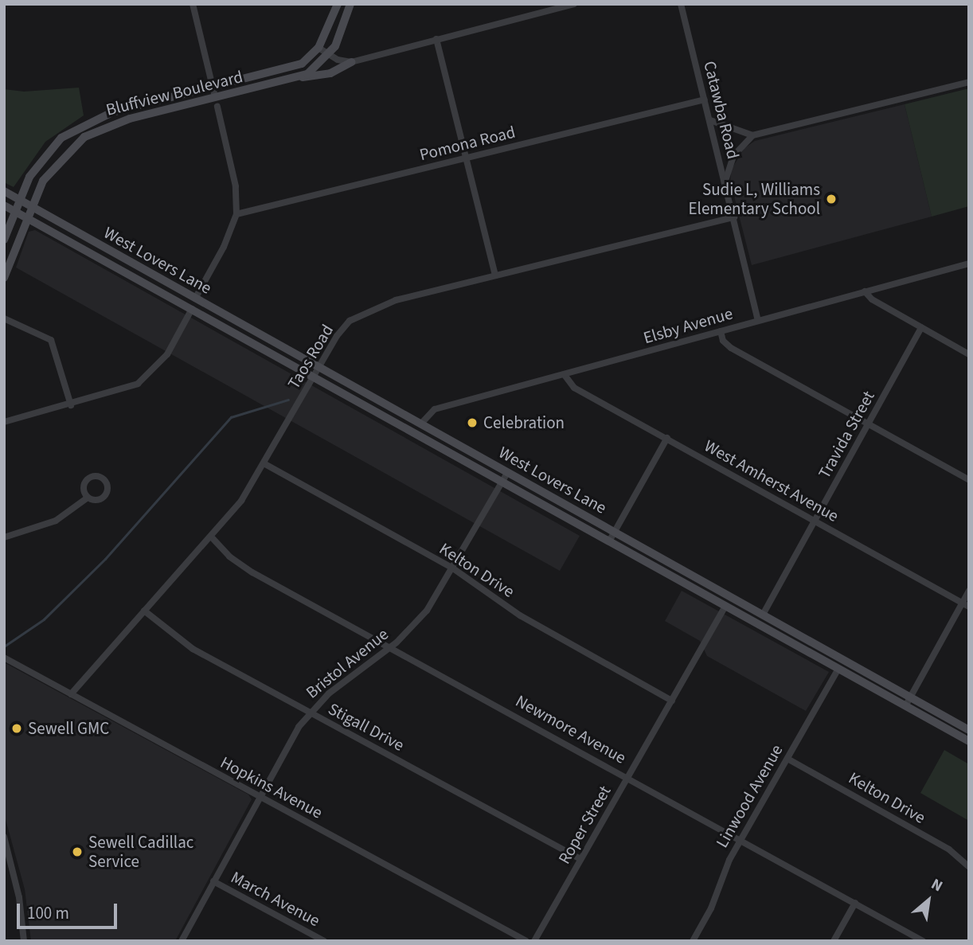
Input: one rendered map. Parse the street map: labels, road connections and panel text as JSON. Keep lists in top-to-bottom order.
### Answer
{
  "streets": {
    "main road": ["Bluffview Boulevard", "West Lovers Lane"],
    "street": [
      "Catawba Road",
      "Pomona Road",
      "Elsby Avenue",
      "Taos Road",
      "Travida Street",
      "West Amherst Avenue",
      "Kelton Drive",
      "Bristol Avenue",
      "Stigall Drive",
      "Newmore Avenue",
      "Hopkins Avenue",
      "Linwood Avenue",
      "Roper Street",
      "March Avenue"
    ]
  },
  "crossings": [
    ["Bluffview Boulevard", "West Lovers Lane"],
    ["Catawba Road", "Pomona Road"],
    ["Catawba Road", "Elsby Avenue"],
    ["Catawba Road", "Taos Road"],
    ["West Lovers Lane", "Elsby Avenue"],
    ["West Lovers Lane", "Taos Road"],
    ["West Lovers Lane", "Travida Street"],
    ["West Lovers Lane", "Bristol Avenue"],
    ["West Lovers Lane", "Linwood Avenue"],
    ["West Lovers Lane", "Roper Street"],
    ["Elsby Avenue", "West Amherst Avenue"],
    ["Taos Road", "Kelton Drive"],
    ["Taos Road", "Stigall Drive"],
    ["Taos Road", "Newmore Avenue"],
    ["Taos Road", "Hopkins Avenue"],
    ["Travida Street", "West Amherst Avenue"],
    ["Kelton Drive", "Bristol Avenue"],
    ["Kelton Drive", "Linwood Avenue"],
    ["Kelton Drive", "Roper Street"],
    ["Bristol Avenue", "Stigall Drive"],
    ["Bristol Avenue", "Newmore Avenue"],
    ["Bristol Avenue", "Hopkins Avenue"],
    ["Bristol Avenue", "March Avenue"],
    ["Stigall Drive", "Roper Street"],
    ["Newmore Avenue", "Linwood Avenue"],
    ["Newmore Avenue", "Roper Street"]
  ],
  "places": [
    "Sudie L, Williams Elementary School",
    "Celebration",
    "Sewell GMC",
    "Sewell Cadillac Service"
  ],
  "scale_bar": "100 m",
  "north": "top right"
}
